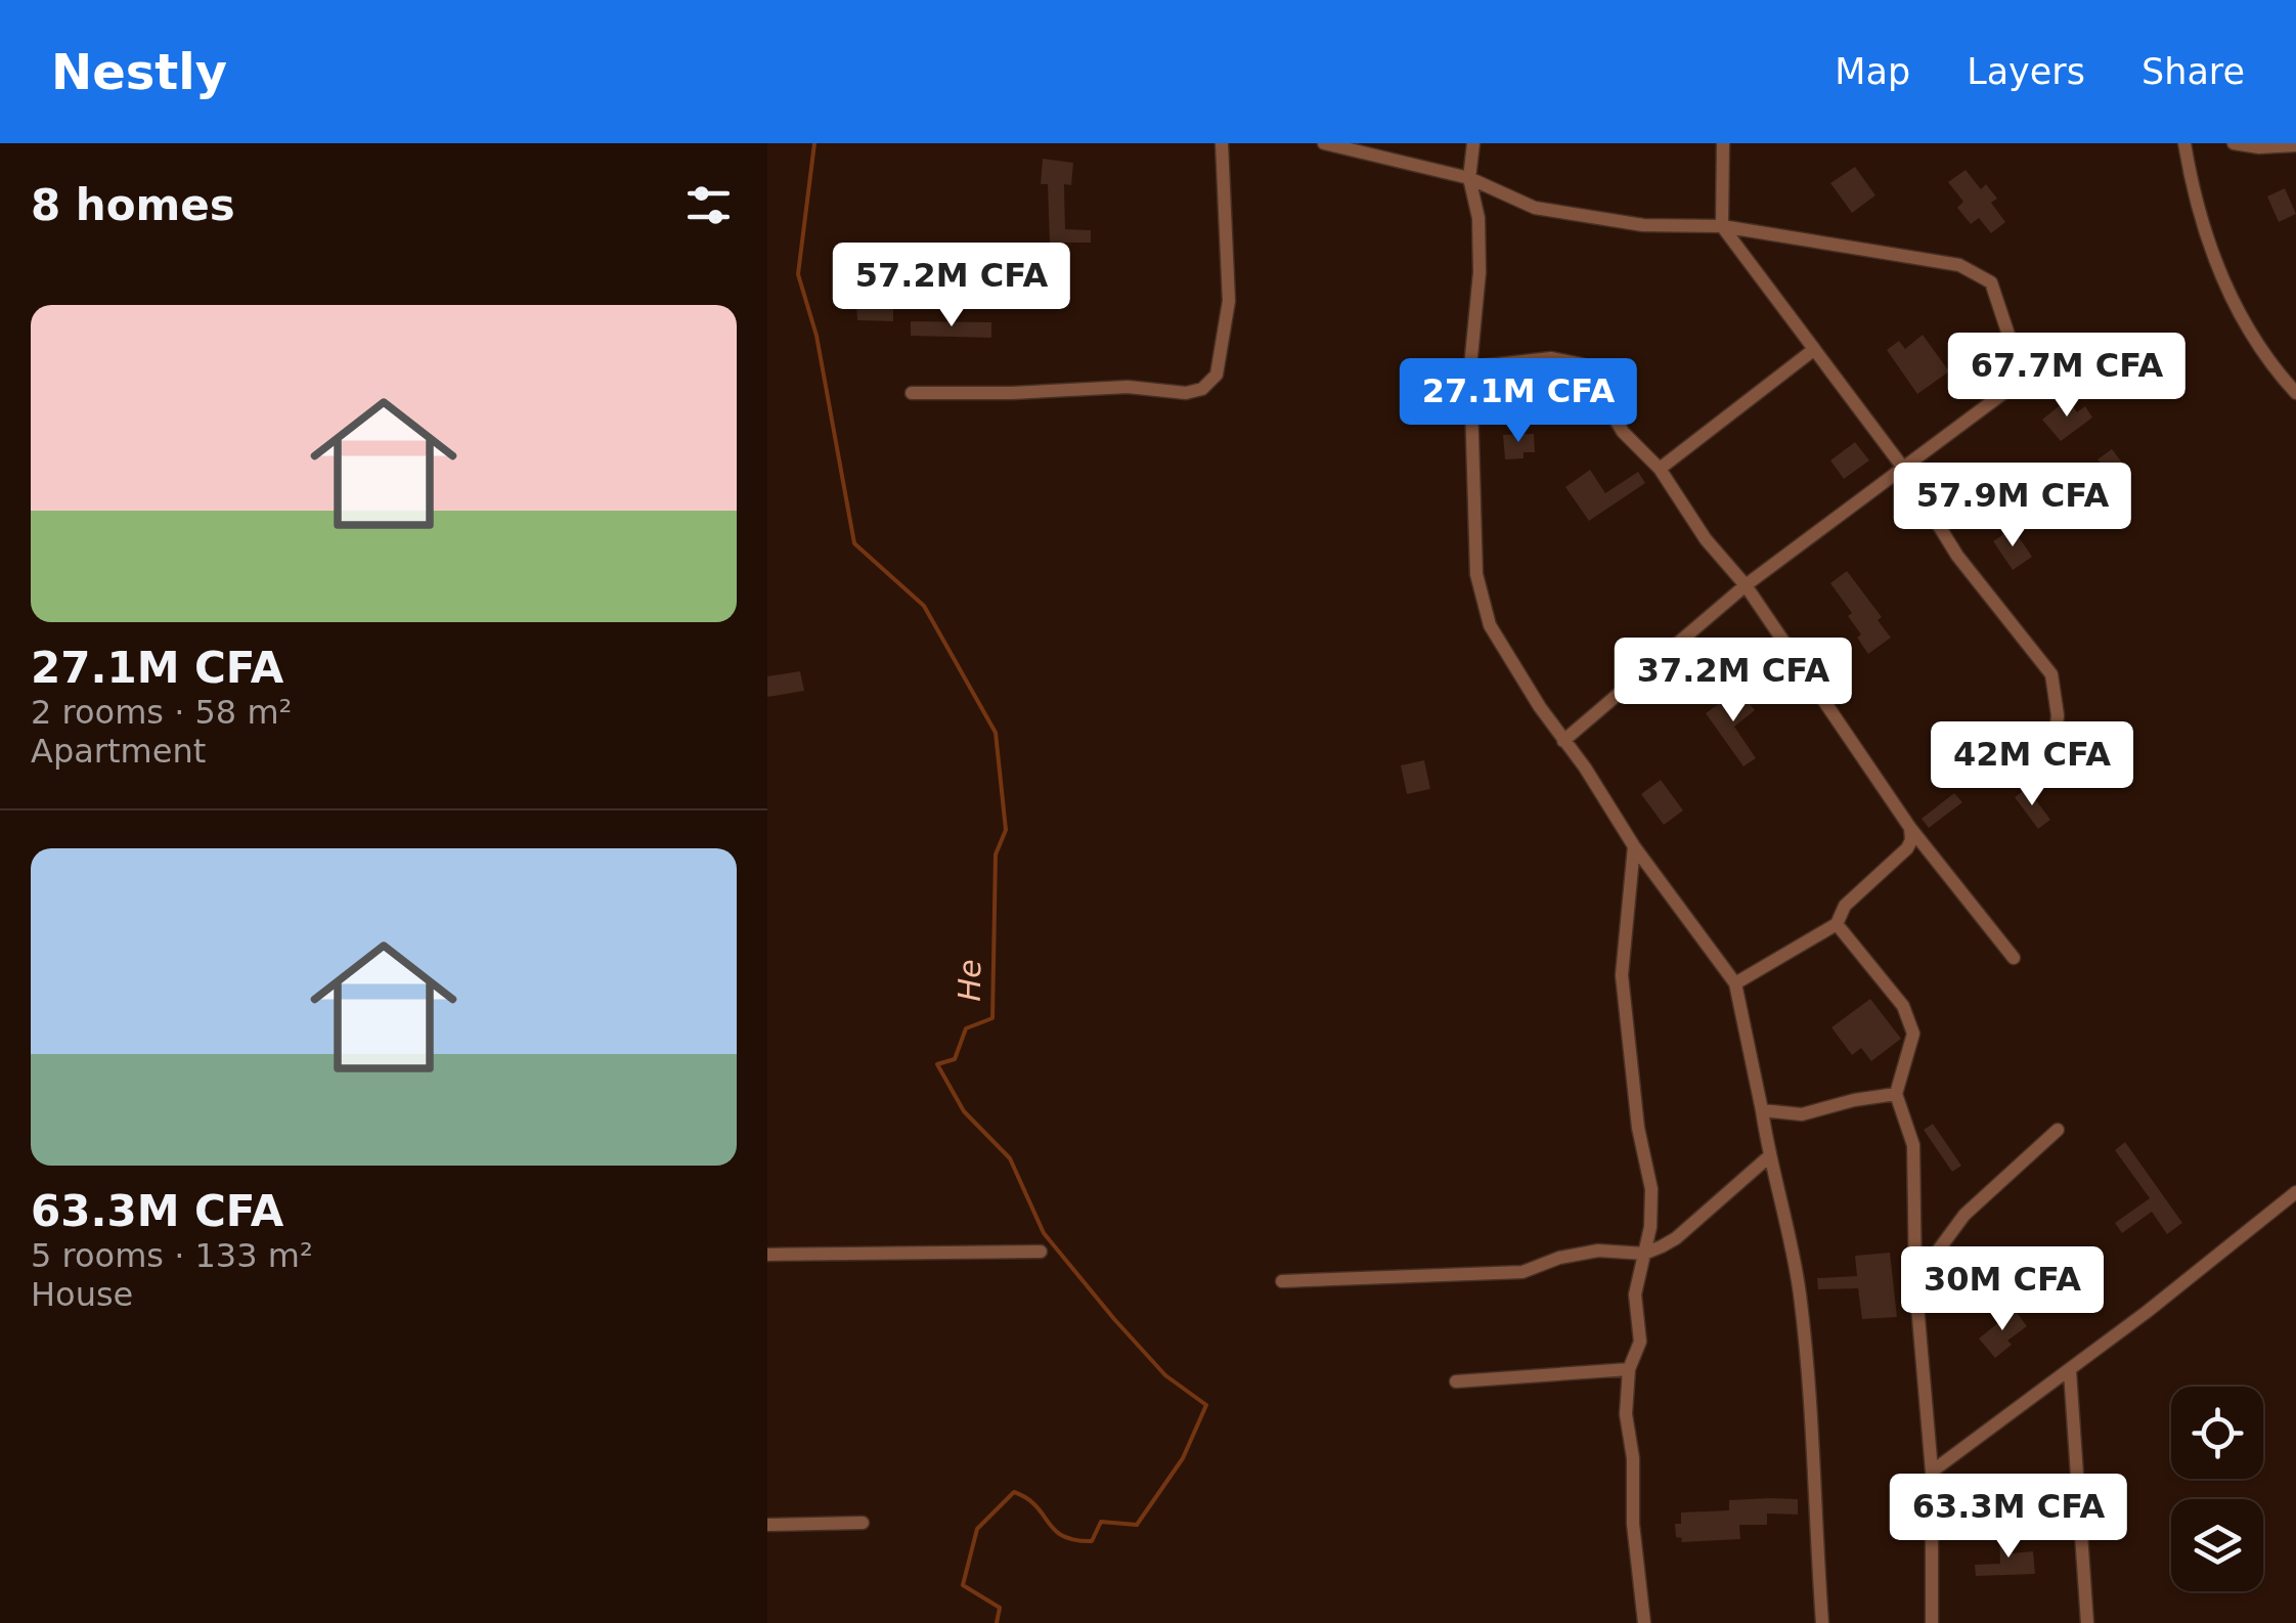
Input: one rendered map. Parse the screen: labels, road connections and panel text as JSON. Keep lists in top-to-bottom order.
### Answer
{
  "water": ["He"],
  "page": {
    "header": "Nestly",
    "nav": ["Map", "Layers", "Share"],
    "heading": "8 homes",
    "price": [
      "57.2M CFA",
      "67.7M CFA",
      "27.1M CFA",
      "57.9M CFA",
      "37.2M CFA",
      "42M CFA",
      "30M CFA",
      "63.3M CFA"
    ],
    "list": [
      {
        "name": "27.1M CFA",
        "note": "2 rooms · 58 m² · Apartment"
      },
      {
        "name": "63.3M CFA",
        "note": "5 rooms · 133 m² · House"
      }
    ]
  }
}
